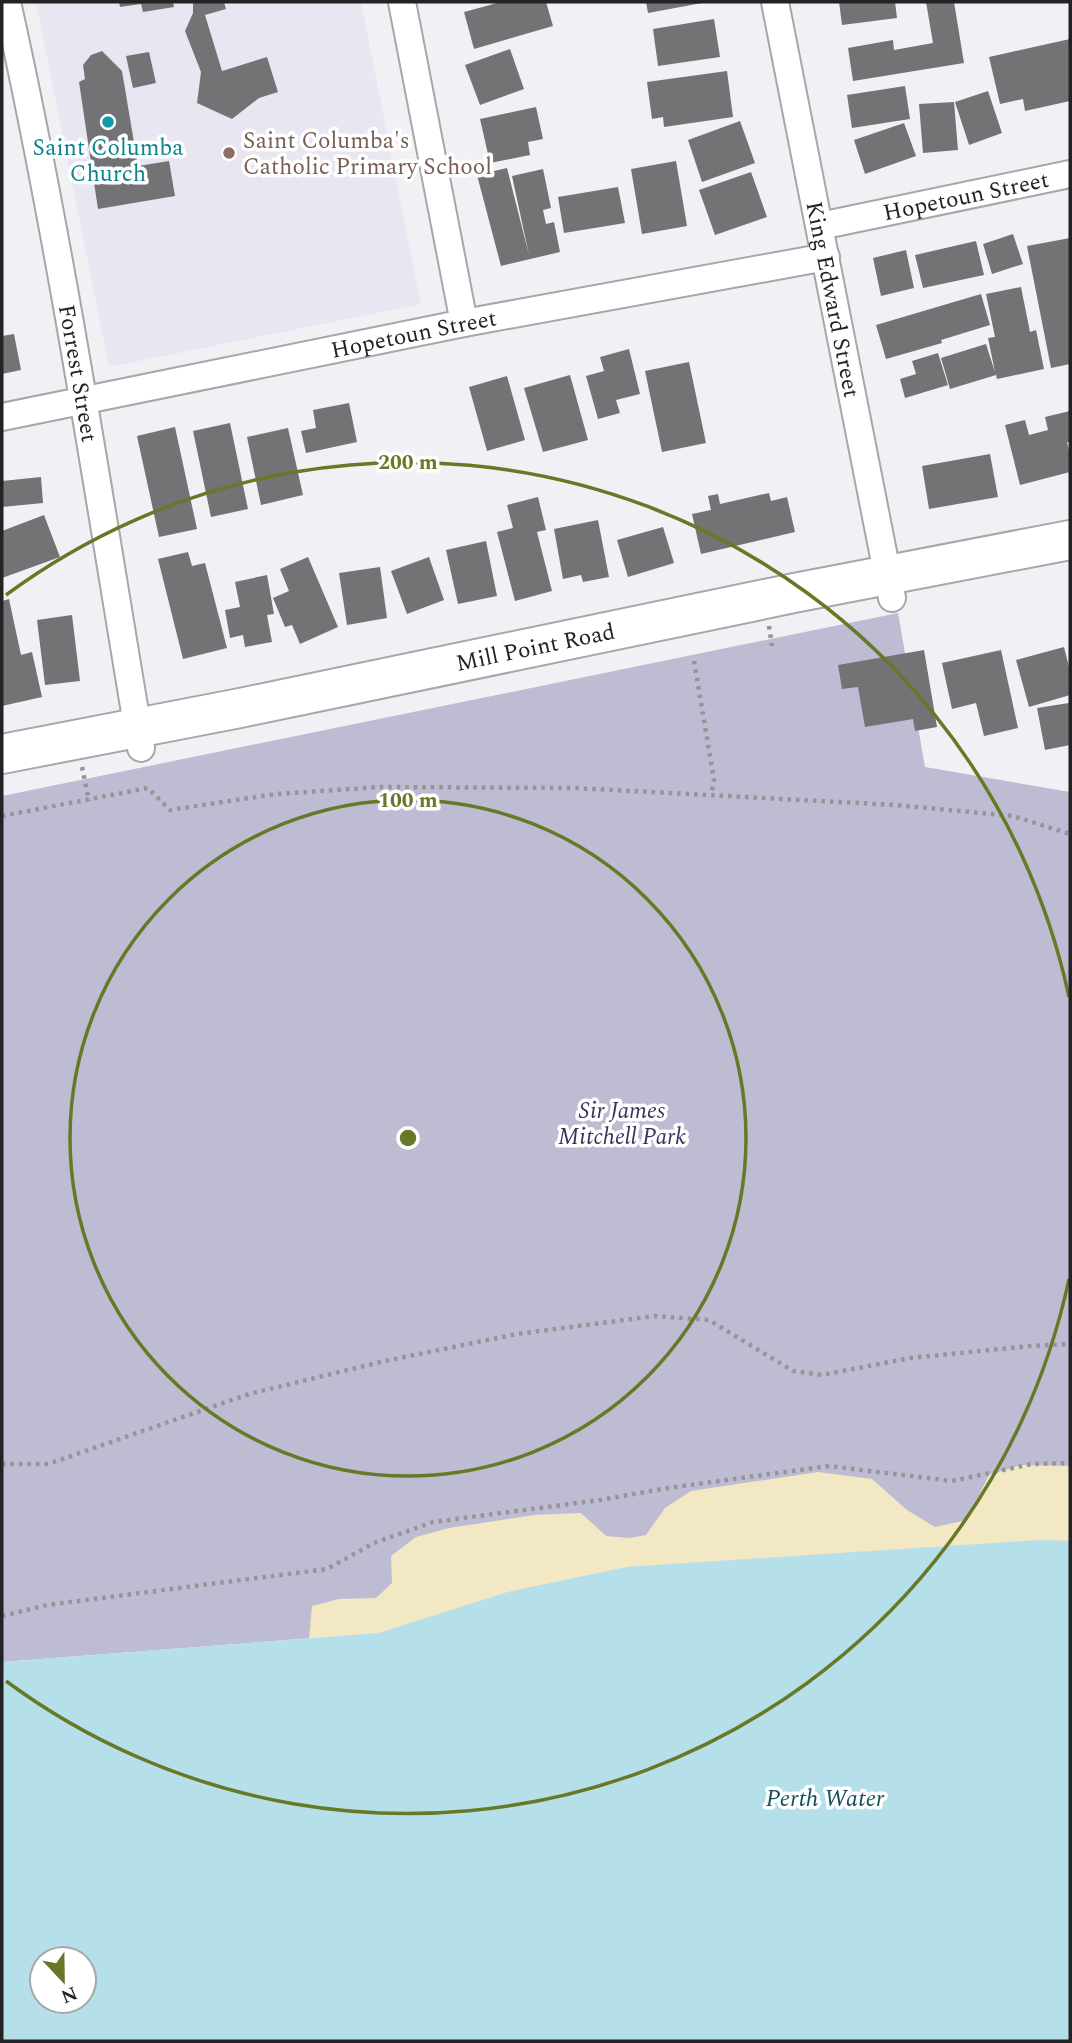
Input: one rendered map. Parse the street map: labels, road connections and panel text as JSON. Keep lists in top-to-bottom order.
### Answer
{
  "streets": {
    "main road": ["Mill Point Road"],
    "street": ["Hopetoun Street", "King Edward Street", "Forrest Street"]
  },
  "crossings": [
    ["Hopetoun Street", "King Edward Street"],
    ["Hopetoun Street", "Forrest Street"],
    ["King Edward Street", "Mill Point Road"],
    ["Forrest Street", "Mill Point Road"]
  ],
  "water": ["Perth Water"],
  "parks": ["Sir James Mitchell Park"],
  "places": ["Saint Columba Church", "Saint Columba's Catholic Primary School"],
  "north": "bottom",
  "rings": ["200 m", "100 m"]
}
